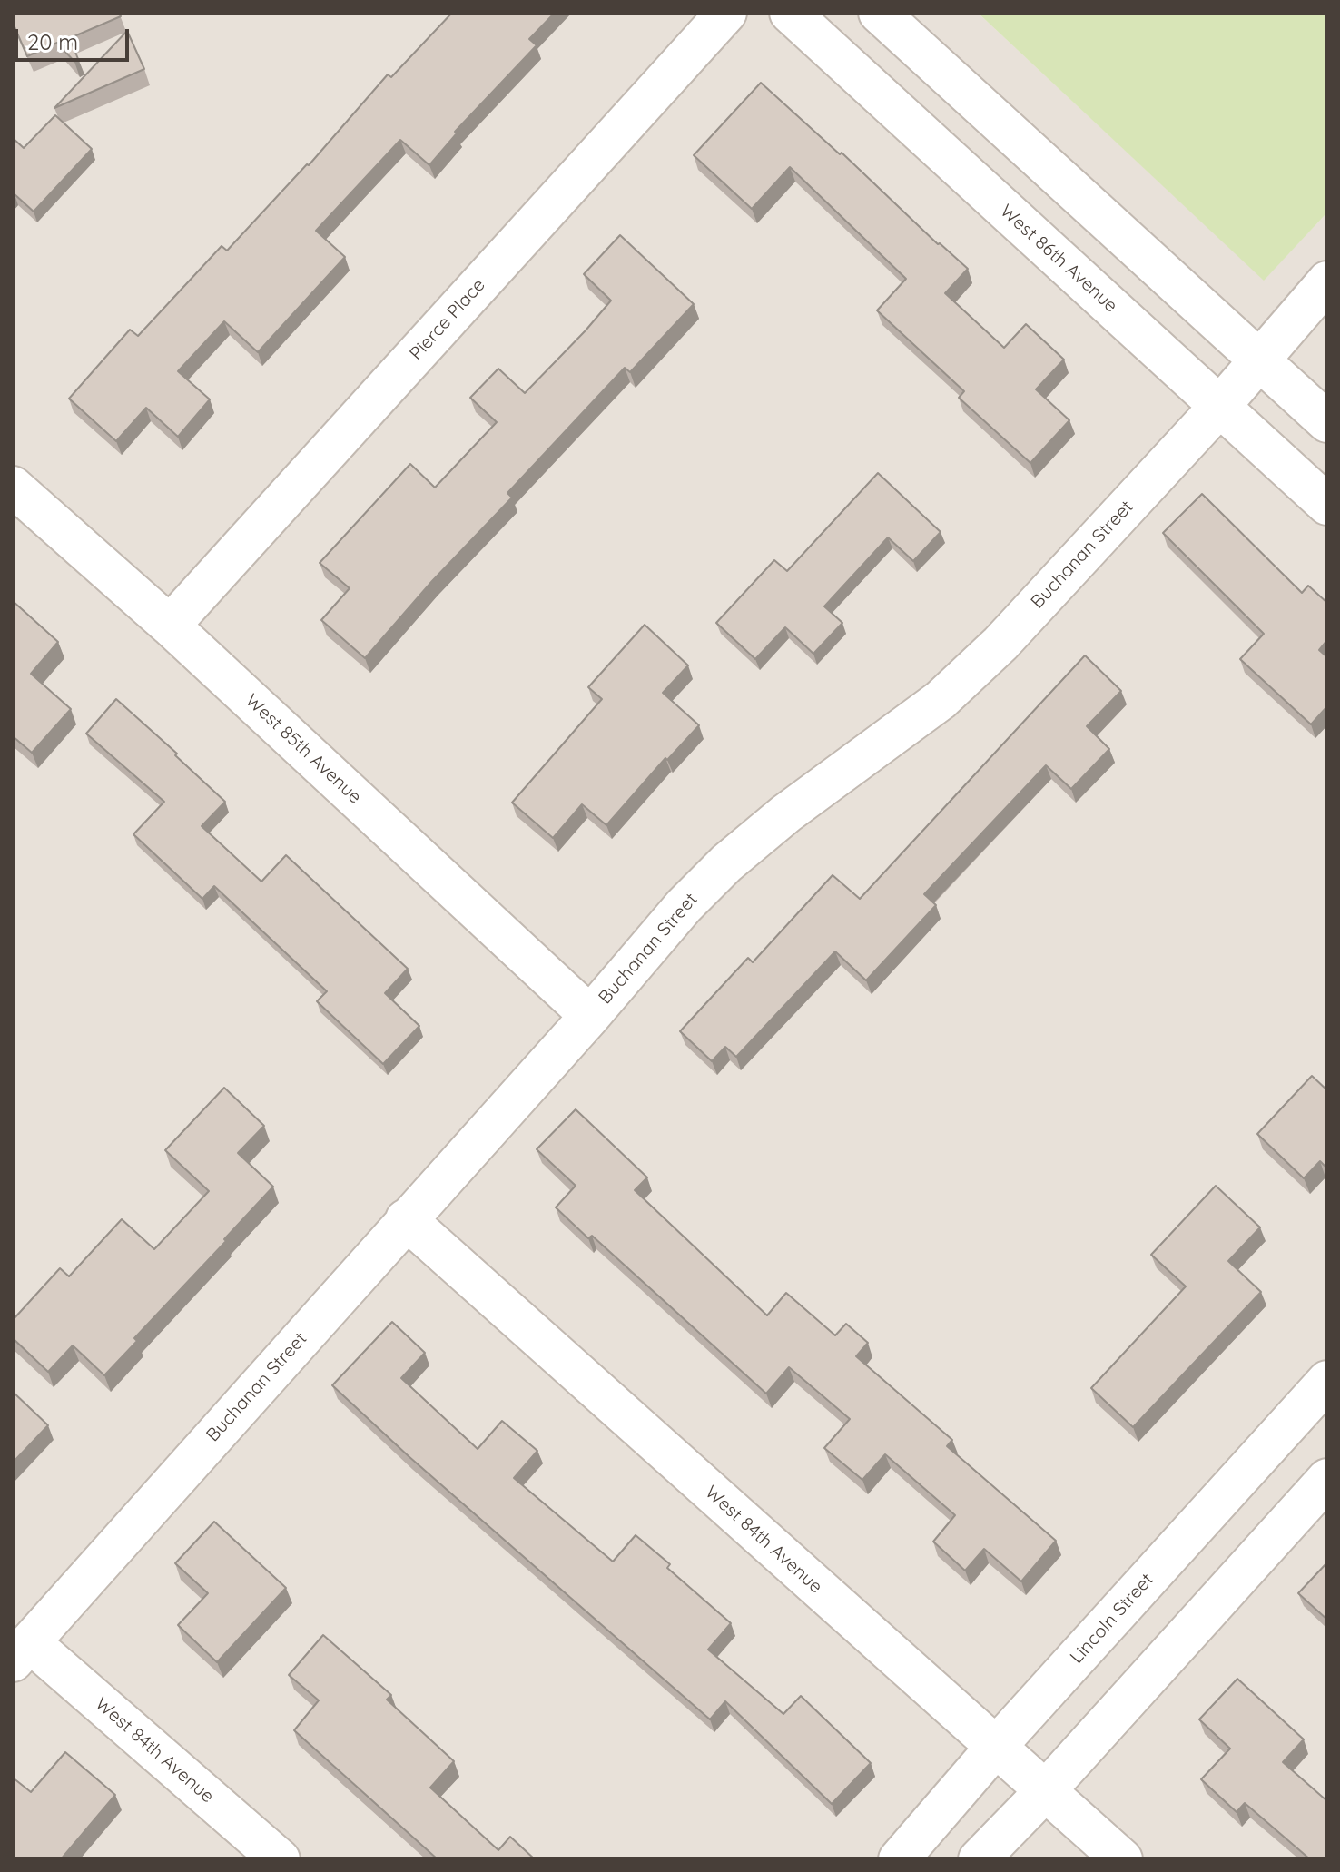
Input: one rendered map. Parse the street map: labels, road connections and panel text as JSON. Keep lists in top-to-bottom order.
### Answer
{
  "streets": {
    "street": [
      "West 86th Avenue",
      "Pierce Place",
      "Buchanan Street",
      "West 85th Avenue",
      "West 84th Avenue",
      "Lincoln Street"
    ]
  },
  "crossings": [
    ["West 86th Avenue", "Buchanan Street"],
    ["Pierce Place", "West 85th Avenue"],
    ["Buchanan Street", "West 85th Avenue"],
    ["Buchanan Street", "West 84th Avenue"],
    ["West 84th Avenue", "Lincoln Street"]
  ],
  "scale_bar": "20 m"
}
